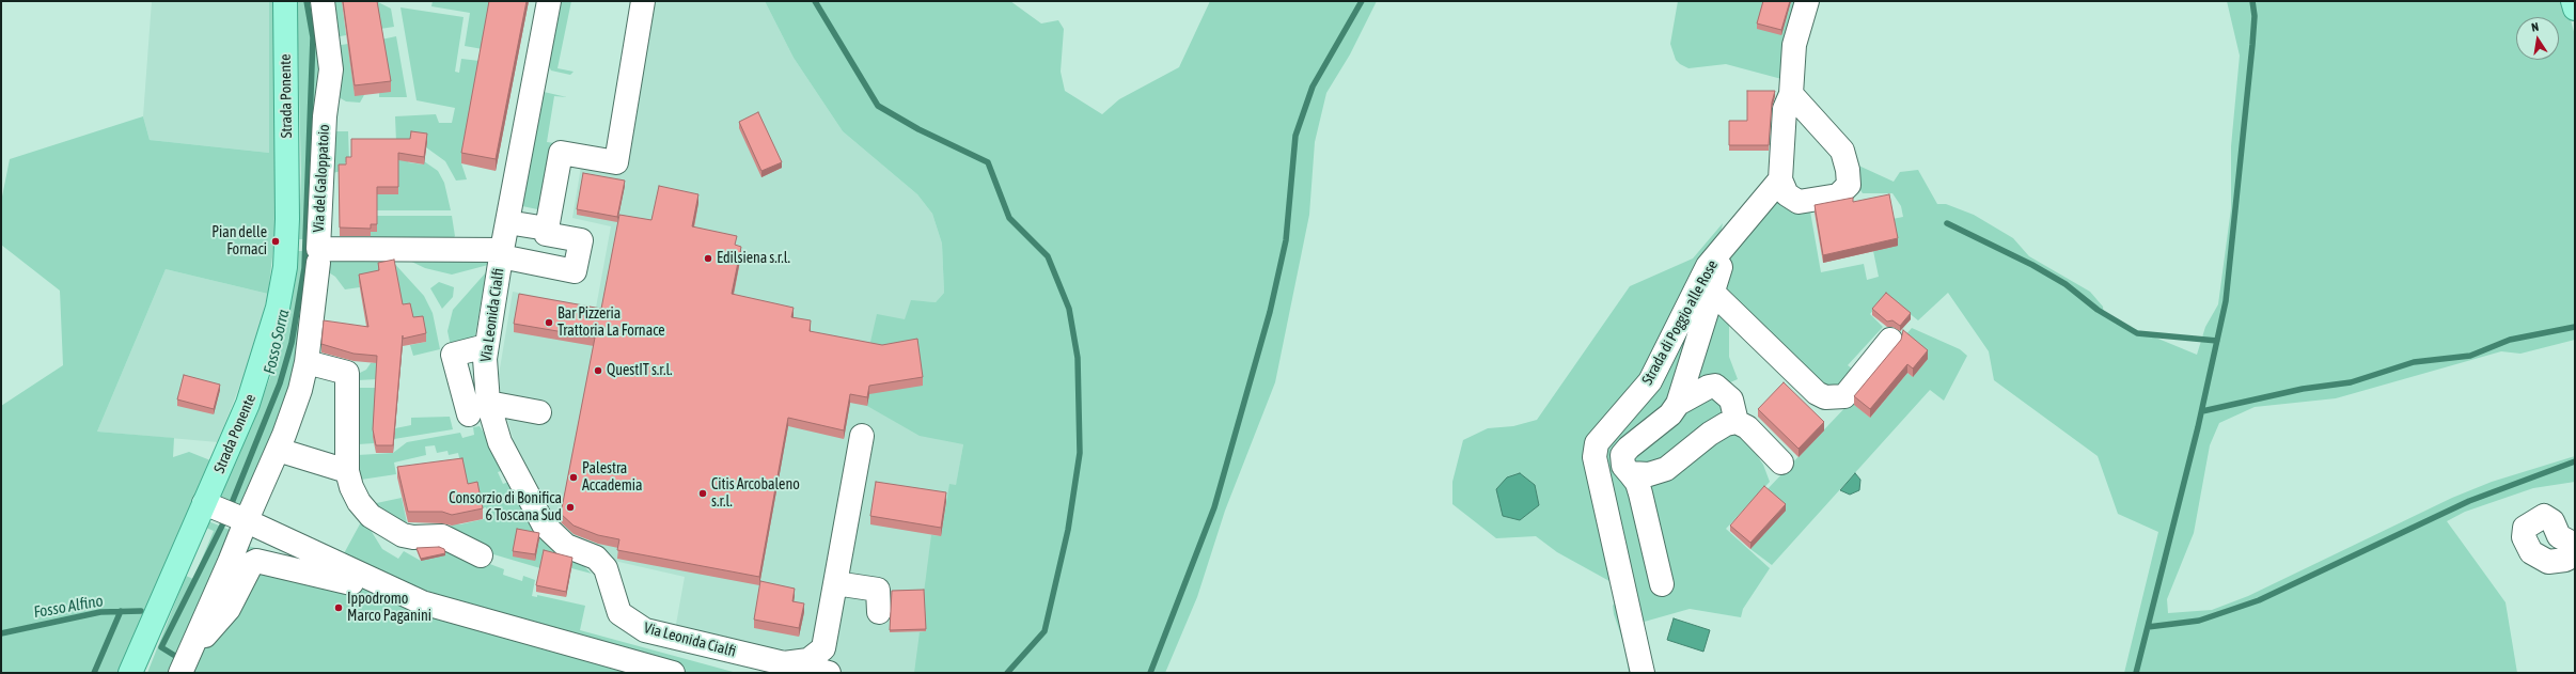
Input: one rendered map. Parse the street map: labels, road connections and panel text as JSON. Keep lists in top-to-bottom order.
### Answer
{
  "streets": {
    "main road": ["Strada Ponente"],
    "street": ["Via del Galoppatoio", "Via Leonida Cialfi", "Strada di Poggio alle Rose"]
  },
  "crossings": [
    ["Via del Galoppatoio", "Via Leonida Cialfi"]
  ],
  "water": ["Fosso Sorra", "Fosso Alfino"],
  "places": [
    "Pian delle Fornaci",
    "Edilsiena s.r.l.",
    "Bar Pizzeria Trattoria La Fornace",
    "QuestIT s.r.l.",
    "Palestra Accademia",
    "Citis Arcobaleno s.r.l.",
    "Consorzio di Bonifica 6 Toscana Sud",
    "Ippodromo Marco Paganini"
  ],
  "north": "top"
}
